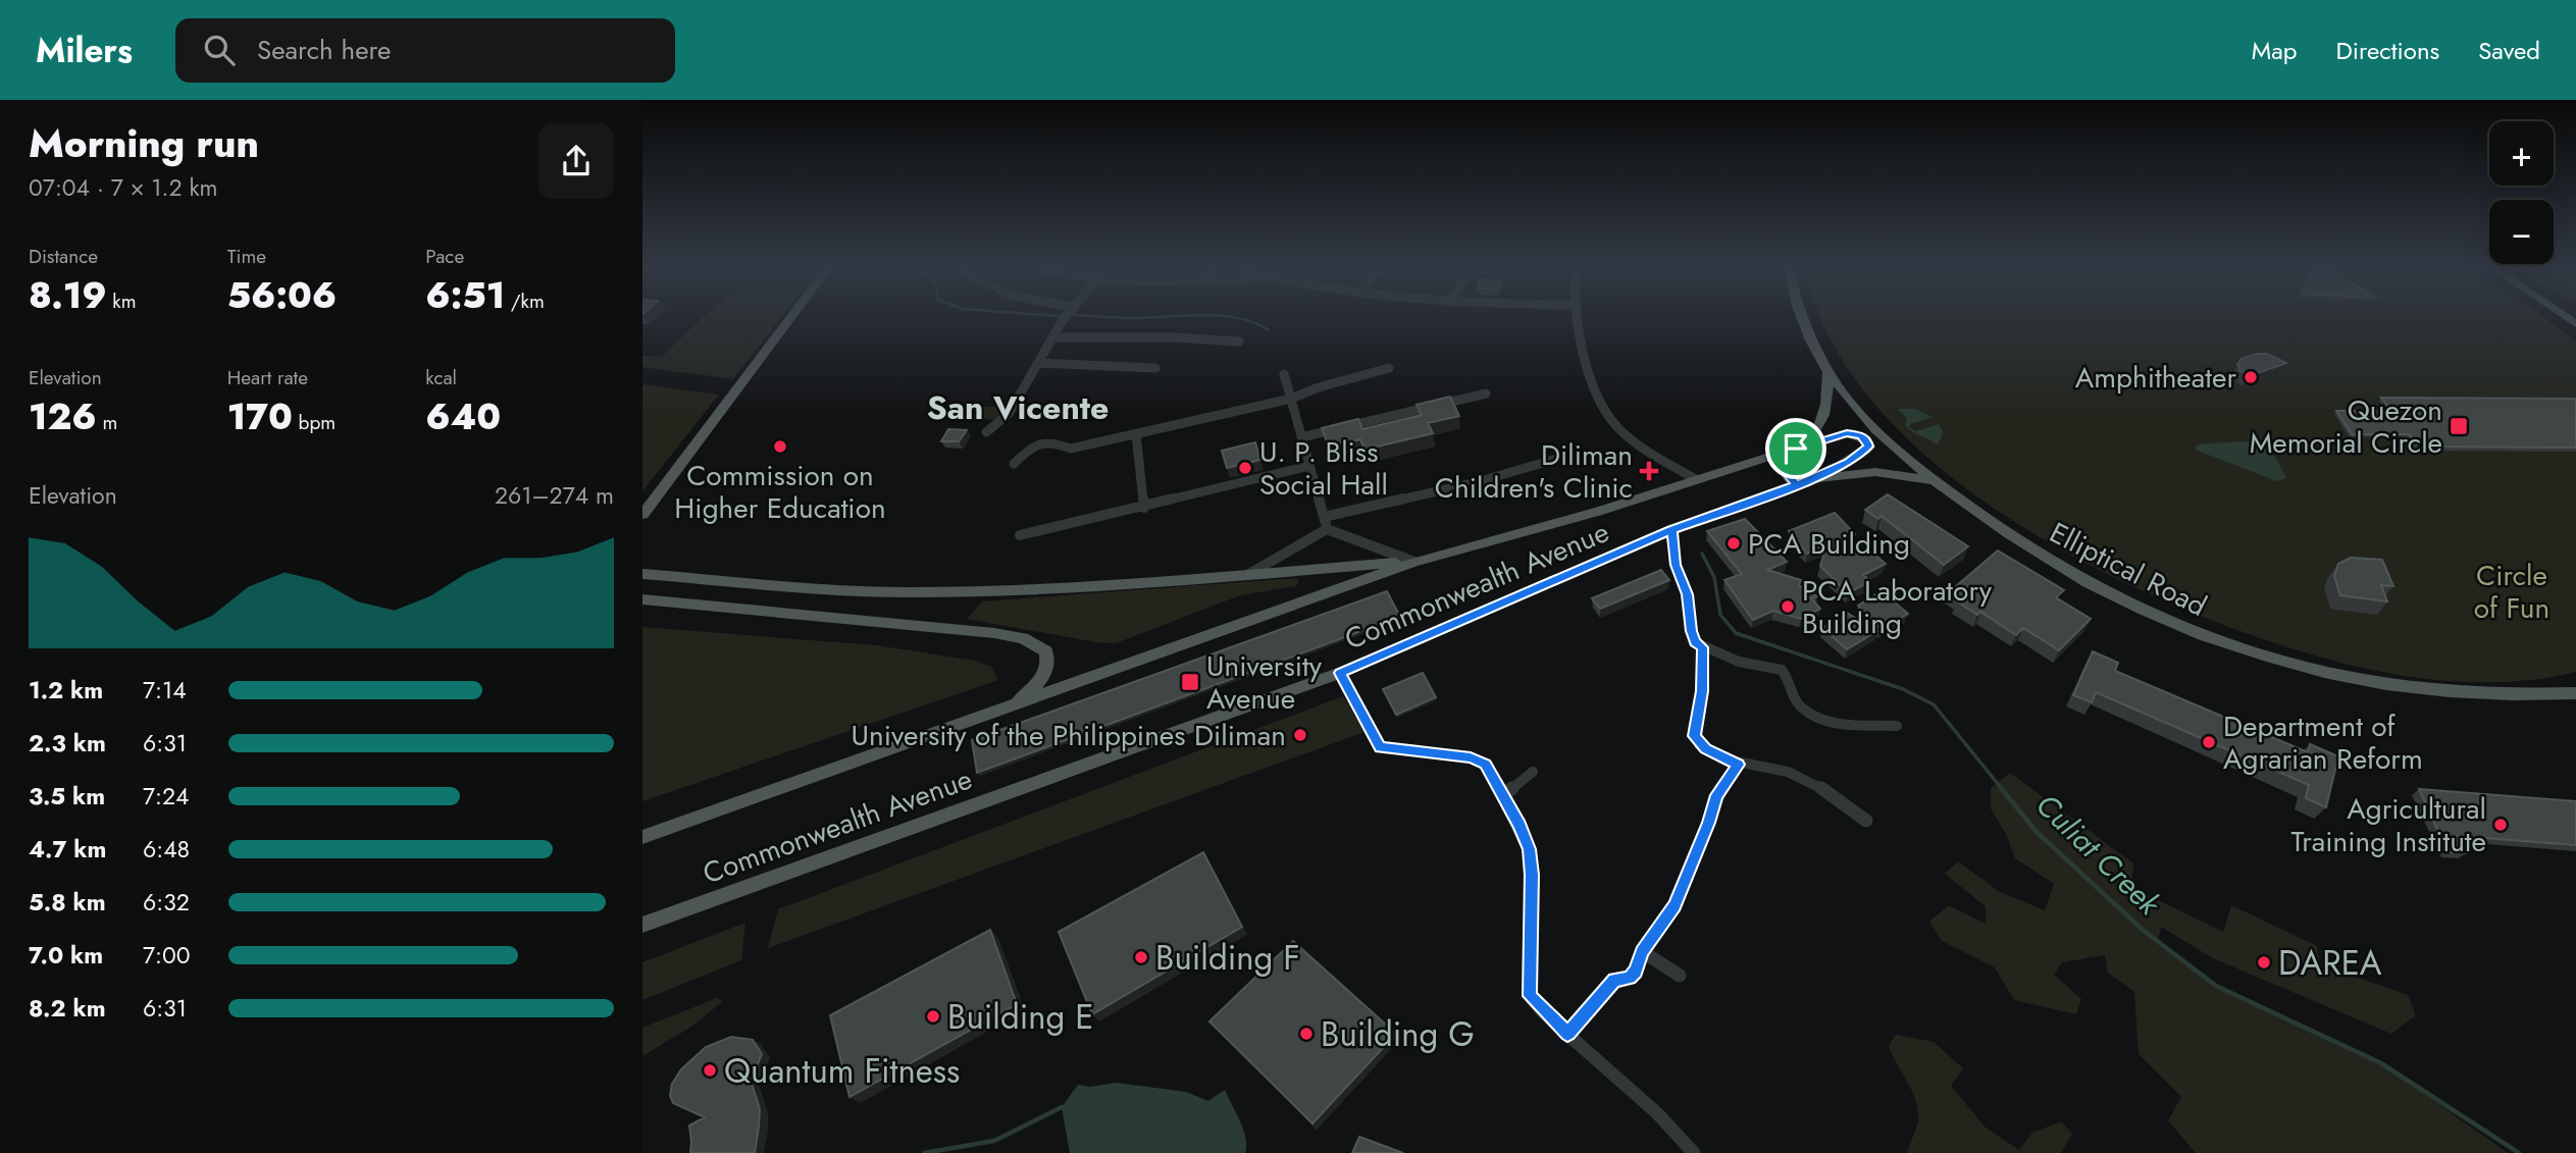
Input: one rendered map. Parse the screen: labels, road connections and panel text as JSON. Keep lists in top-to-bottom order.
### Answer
{
  "streets": {
    "main road": ["Elliptical Road", "Commonwealth Avenue"]
  },
  "crossings": [
    ["Elliptical Road", "Commonwealth Avenue"]
  ],
  "districts": ["San Vicente"],
  "water": ["Culiat Creek"],
  "parks": ["Circle of Fun"],
  "places": {
    "other": [
      "Amphitheater",
      "Commission on Higher Education",
      "U. P. Bliss Social Hall",
      "PCA Building",
      "PCA Laboratory Building",
      "University of the Philippines Diliman",
      "Department of Agrarian Reform",
      "Agricultural Training Institute",
      "Building F",
      "DAREA",
      "Building E",
      "Building G",
      "Quantum Fitness"
    ],
    "transit": ["Quezon Memorial Circle", "University Avenue"],
    "health": ["Diliman Children's Clinic"]
  },
  "page": {
    "header": "Milers",
    "search": "Search here",
    "nav": ["Map", "Directions", "Saved"],
    "heading": ["Morning run", "07:04 · 7 × 1.2 km"],
    "map_buttons": ["+", "−"],
    "stats": [
      ["Distance", "8.19 km"],
      ["Time", "56:06"],
      ["Pace", "6:51 /km"],
      ["Elevation", "126 m"],
      ["Heart rate", "170 bpm"],
      ["kcal", "640"]
    ],
    "chart": ["Elevation", "261–274 m"],
    "list": [
      {
        "name": "1.2 km",
        "note": "7:14"
      },
      {
        "name": "2.3 km",
        "note": "6:31"
      },
      {
        "name": "3.5 km",
        "note": "7:24"
      },
      {
        "name": "4.7 km",
        "note": "6:48"
      },
      {
        "name": "5.8 km",
        "note": "6:32"
      },
      {
        "name": "7.0 km",
        "note": "7:00"
      },
      {
        "name": "8.2 km",
        "note": "6:31"
      }
    ]
  }
}
